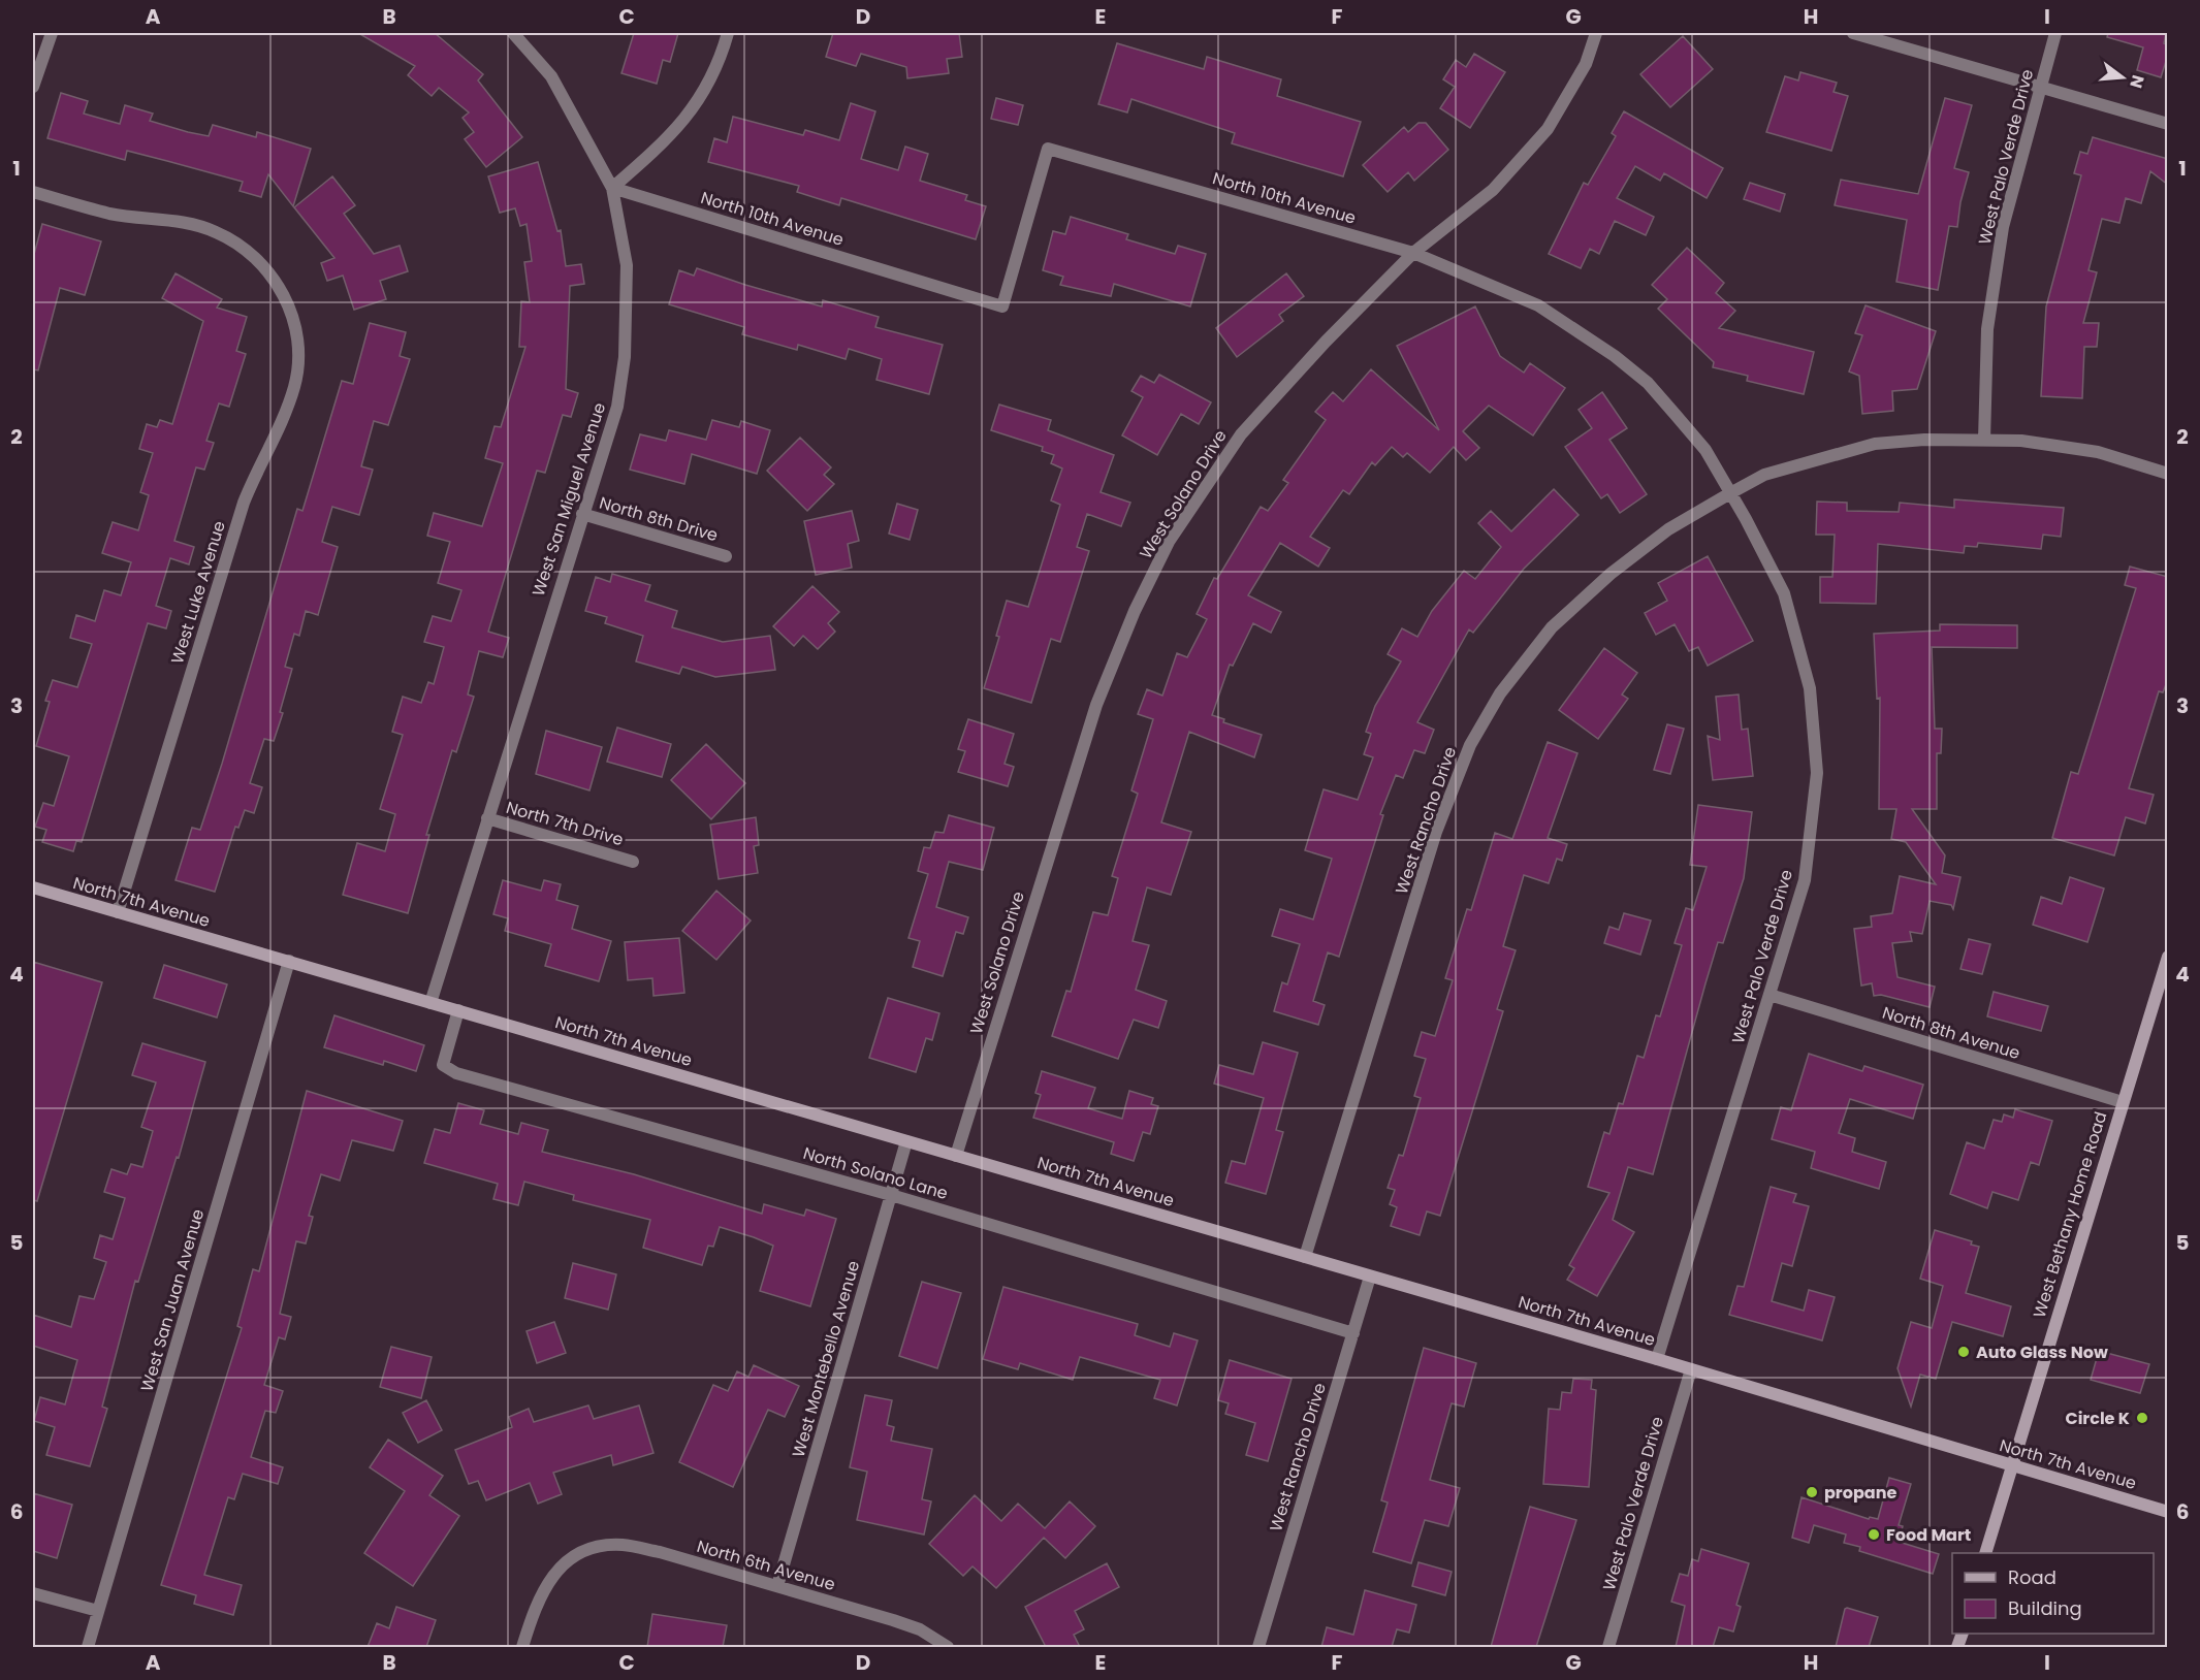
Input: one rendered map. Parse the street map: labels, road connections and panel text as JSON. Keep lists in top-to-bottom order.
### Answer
{
  "streets": {
    "main road": ["North 7th Avenue", "West Bethany Home Road"],
    "street": [
      "West Palo Verde Drive",
      "North 10th Avenue",
      "West Solano Drive",
      "West San Miguel Avenue",
      "North 8th Drive",
      "West Luke Avenue",
      "West Rancho Drive",
      "North 7th Drive",
      "North 8th Avenue",
      "North Solano Lane",
      "West San Juan Avenue",
      "West Montebello Avenue",
      "North 6th Avenue"
    ]
  },
  "crossings": [
    ["West Palo Verde Drive", "North 10th Avenue"],
    ["West Palo Verde Drive", "West Rancho Drive"],
    ["West Palo Verde Drive", "North 7th Avenue"],
    ["West Palo Verde Drive", "North 8th Avenue"],
    ["North 10th Avenue", "West Solano Drive"],
    ["North 10th Avenue", "West San Miguel Avenue"],
    ["North 10th Avenue", "West Rancho Drive"],
    ["West Solano Drive", "North 7th Avenue"],
    ["West San Miguel Avenue", "North 8th Drive"],
    ["West San Miguel Avenue", "North 7th Drive"],
    ["West San Miguel Avenue", "North 7th Avenue"],
    ["West Luke Avenue", "North 7th Avenue"],
    ["West Rancho Drive", "North 7th Avenue"],
    ["West Rancho Drive", "North Solano Lane"],
    ["North 7th Avenue", "North Solano Lane"],
    ["North 7th Avenue", "West Bethany Home Road"],
    ["North 7th Avenue", "West San Juan Avenue"],
    ["North 7th Avenue", "West Montebello Avenue"],
    ["North 8th Avenue", "West Bethany Home Road"],
    ["North Solano Lane", "West Montebello Avenue"],
    ["West Montebello Avenue", "North 6th Avenue"]
  ],
  "places": [
    "Auto Glass Now",
    "Circle K",
    "propane",
    "Food Mart"
  ],
  "legend": ["Road", "Building"],
  "north": "right",
  "grid": {
    "columns": [
      "A",
      "B",
      "C",
      "D",
      "E",
      "F",
      "G",
      "H",
      "I"
    ],
    "rows": [
      "1",
      "2",
      "3",
      "4",
      "5",
      "6"
    ]
  }
}
